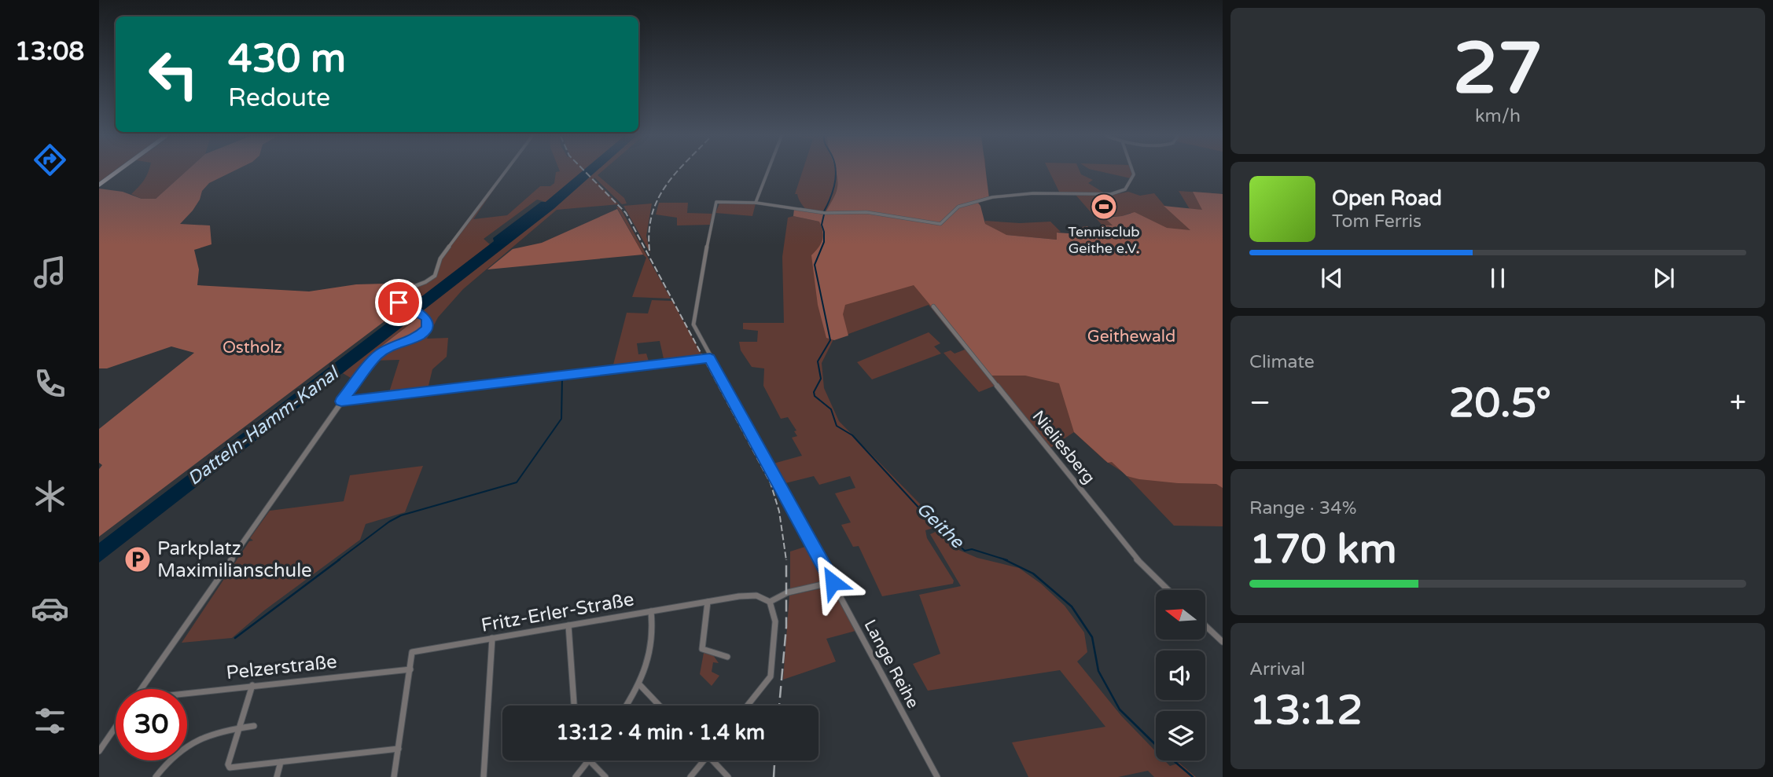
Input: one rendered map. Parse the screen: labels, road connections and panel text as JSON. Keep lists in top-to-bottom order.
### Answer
{
  "streets": {
    "street": [
      "Nieliesberg",
      "Fritz-Erler-Straße",
      "Lange Reihe",
      "Pelzerstraße"
    ]
  },
  "crossings": [
    ["Fritz-Erler-Straße", "Pelzerstraße"]
  ],
  "water": ["Datteln-Hamm-Kanal", "Geithe"],
  "parks": ["Geithewald", "Ostholz"],
  "places": {
    "sports": ["Tennisclub Geithe e.V."],
    "parking": ["Parkplatz Maximilianschule"]
  },
  "north": "left",
  "page": {
    "tabs": "13:08",
    "tile": [
      ["27", "km/h"],
      "Climate",
      ["Range · 34%", "170 km"],
      ["Arrival", "13:12"]
    ],
    "turn": ["430 m", "Redoute"],
    "song": ["Open Road", "Tom Ferris"],
    "heat": ["−", "20.5°", "+"],
    "limit": "30",
    "trip": "13:12 · 4 min · 1.4 km"
  }
}
